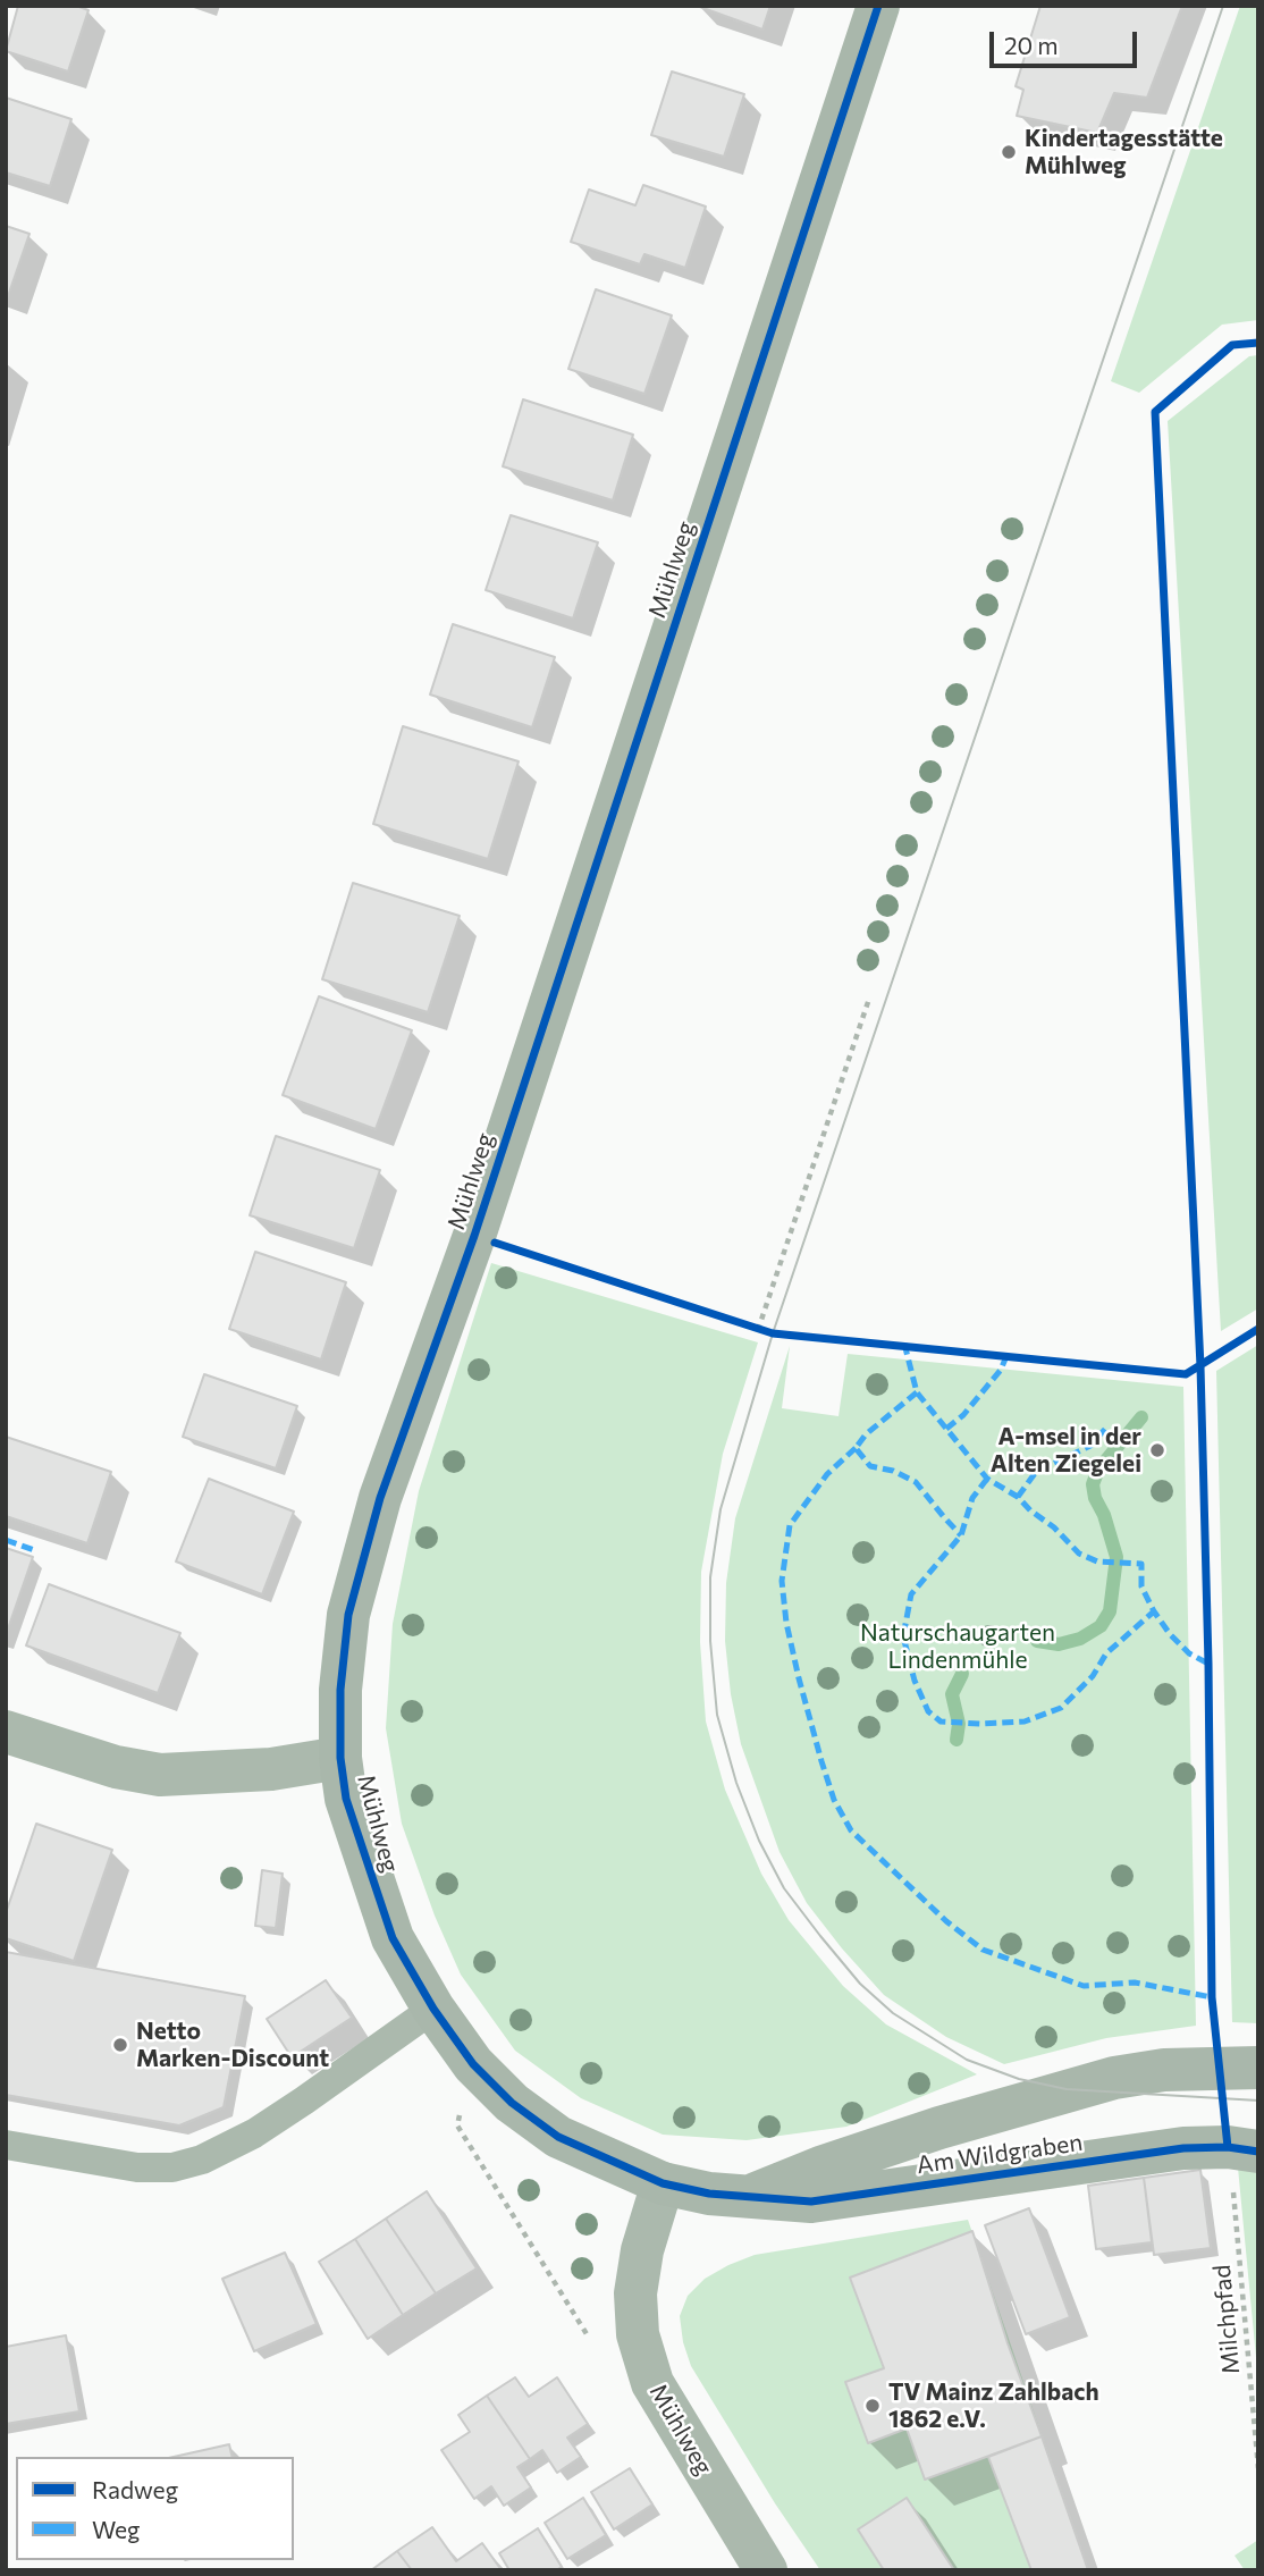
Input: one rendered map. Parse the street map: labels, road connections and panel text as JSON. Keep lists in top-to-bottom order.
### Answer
{
  "streets": {
    "street": ["Mühlweg", "Am Wildgraben"],
    "path": ["Milchpfad"]
  },
  "crossings": [
    ["Mühlweg", "Am Wildgraben"],
    ["Am Wildgraben", "Milchpfad"]
  ],
  "parks": ["Naturschaugarten Lindenmühle"],
  "places": [
    "Kindertagesstätte Mühlweg",
    "A-msel in der Alten Ziegelei",
    "Netto Marken-Discount",
    "TV Mainz Zahlbach 1862 e.V."
  ],
  "legend": ["Radweg", "Weg"],
  "scale_bar": "20 m"
}
